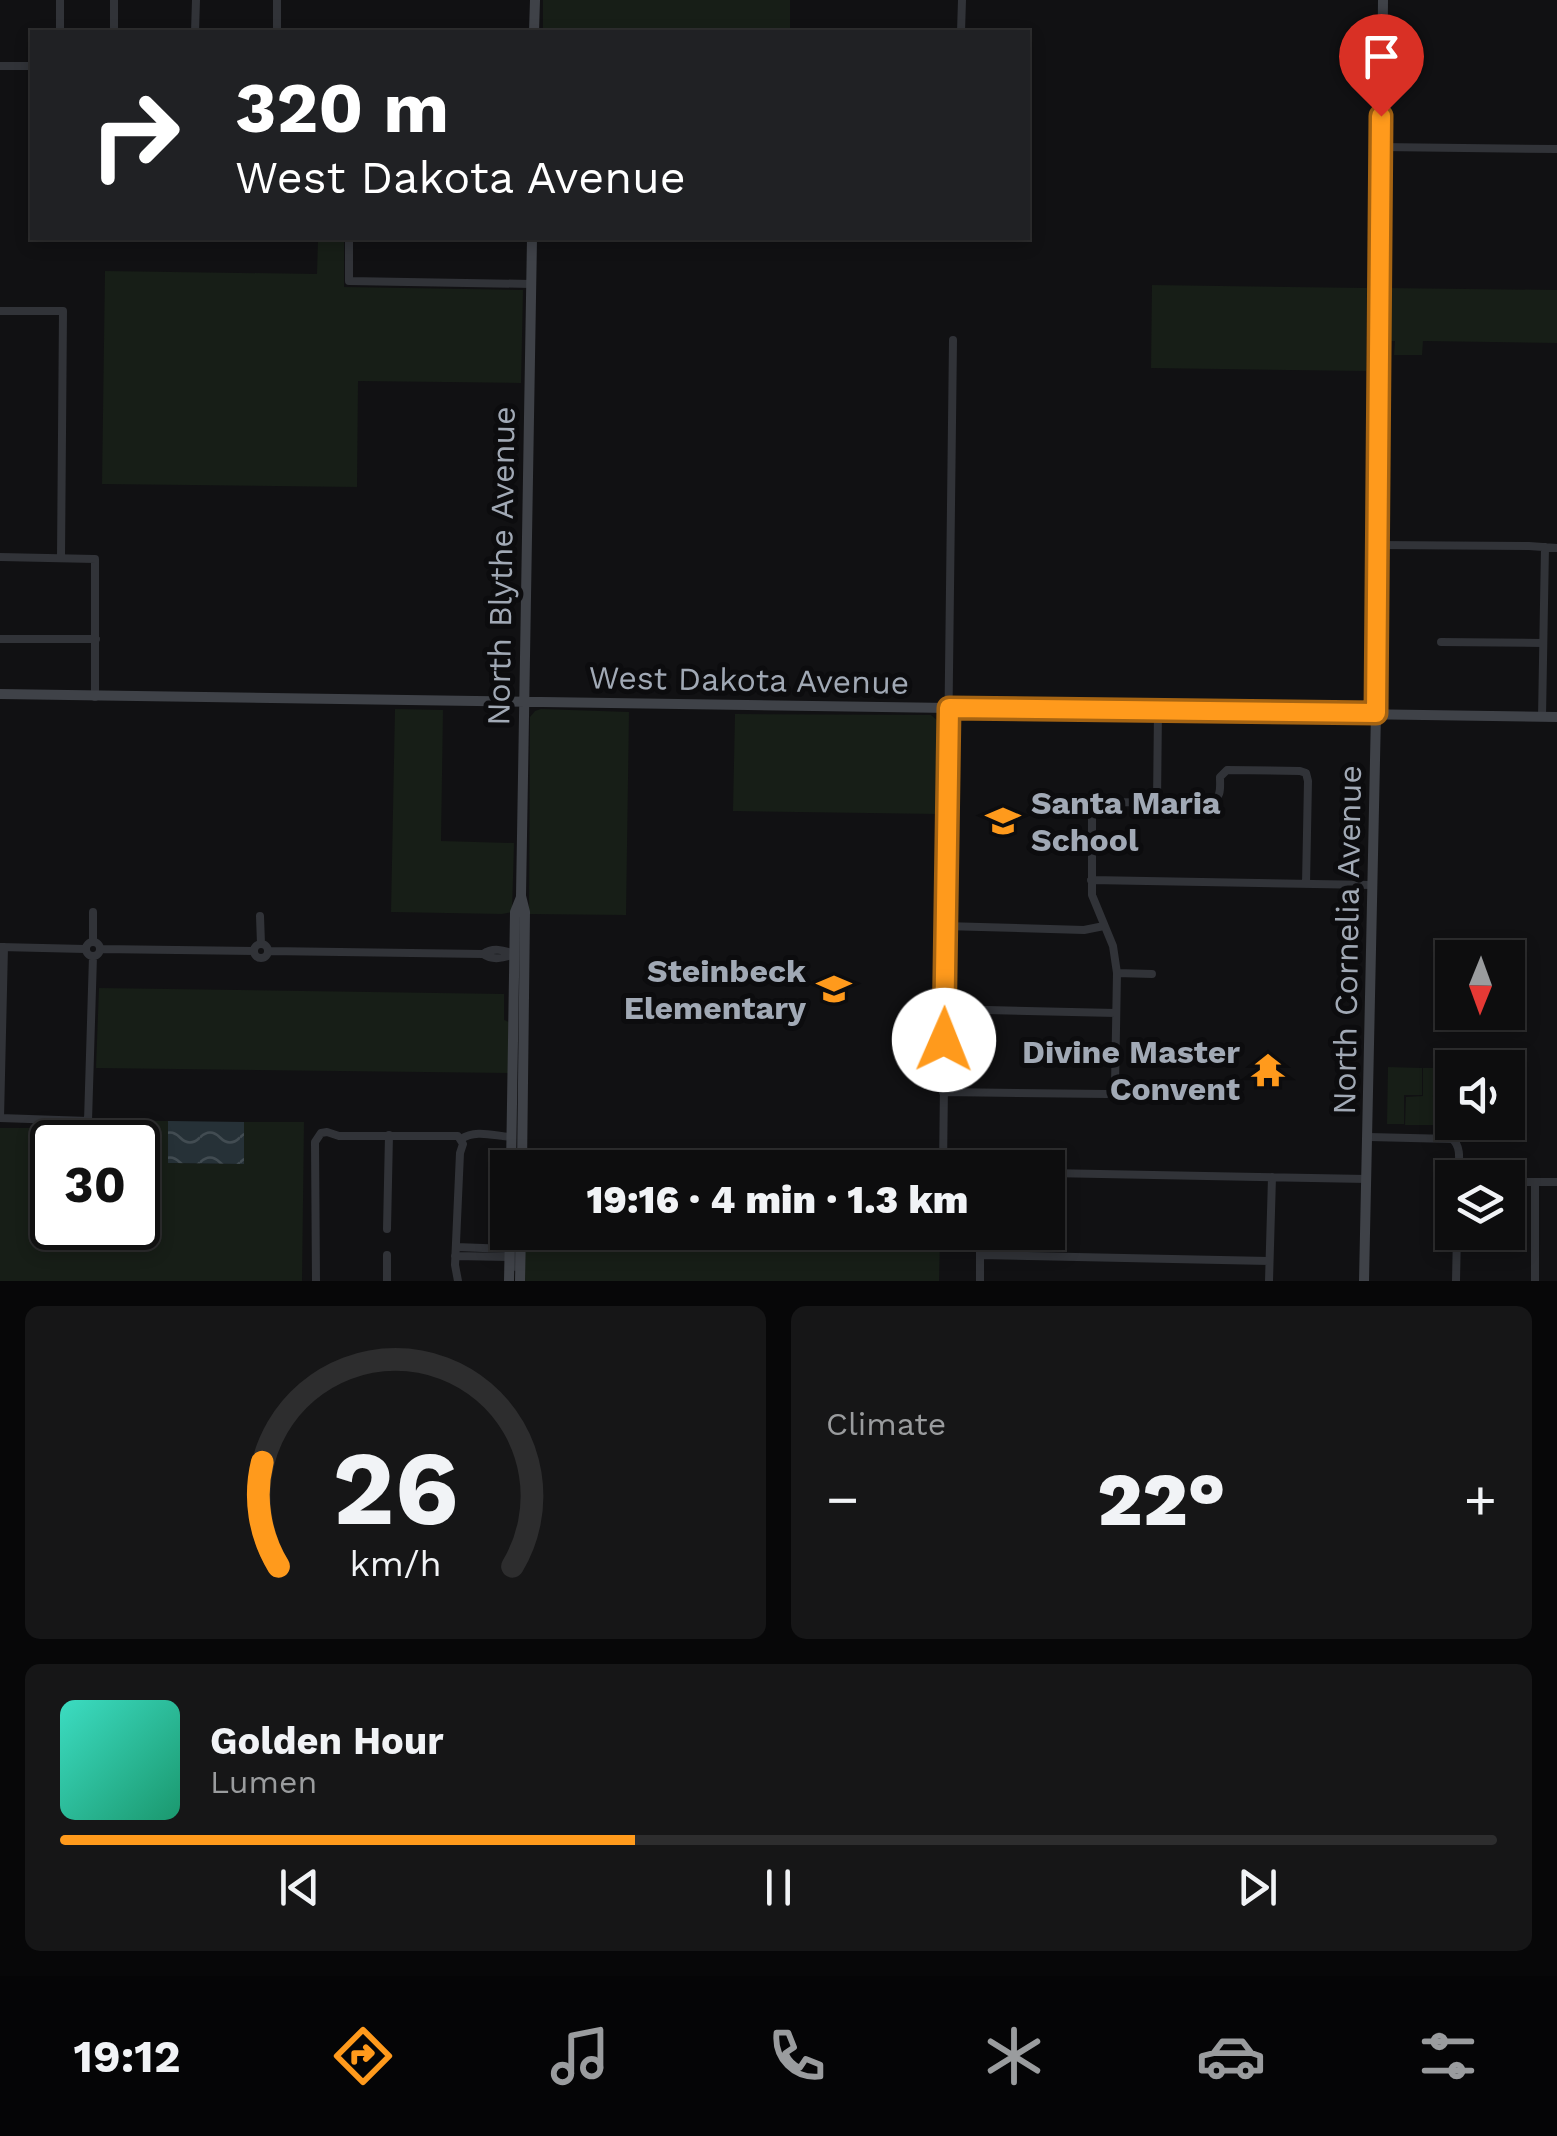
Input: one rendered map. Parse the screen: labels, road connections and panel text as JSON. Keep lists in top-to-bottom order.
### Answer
{
  "streets": {
    "street": ["North Blythe Avenue", "West Dakota Avenue", "North Cornelia Avenue"]
  },
  "crossings": [
    ["North Blythe Avenue", "West Dakota Avenue"],
    ["West Dakota Avenue", "North Cornelia Avenue"]
  ],
  "places": {
    "school or university": ["Santa Maria School", "Steinbeck Elementary"],
    "temple": ["Divine Master Convent"]
  },
  "north": "bottom",
  "page": {
    "turn": ["320 m", "West Dakota Avenue"],
    "limit": "30",
    "trip": "19:16 · 4 min · 1.3 km",
    "tile": "Climate",
    "heat": ["−", "22°", "+"],
    "song": ["Golden Hour", "Lumen"],
    "tabs": "19:12",
    "gauge": ["26", "km/h"]
  }
}
